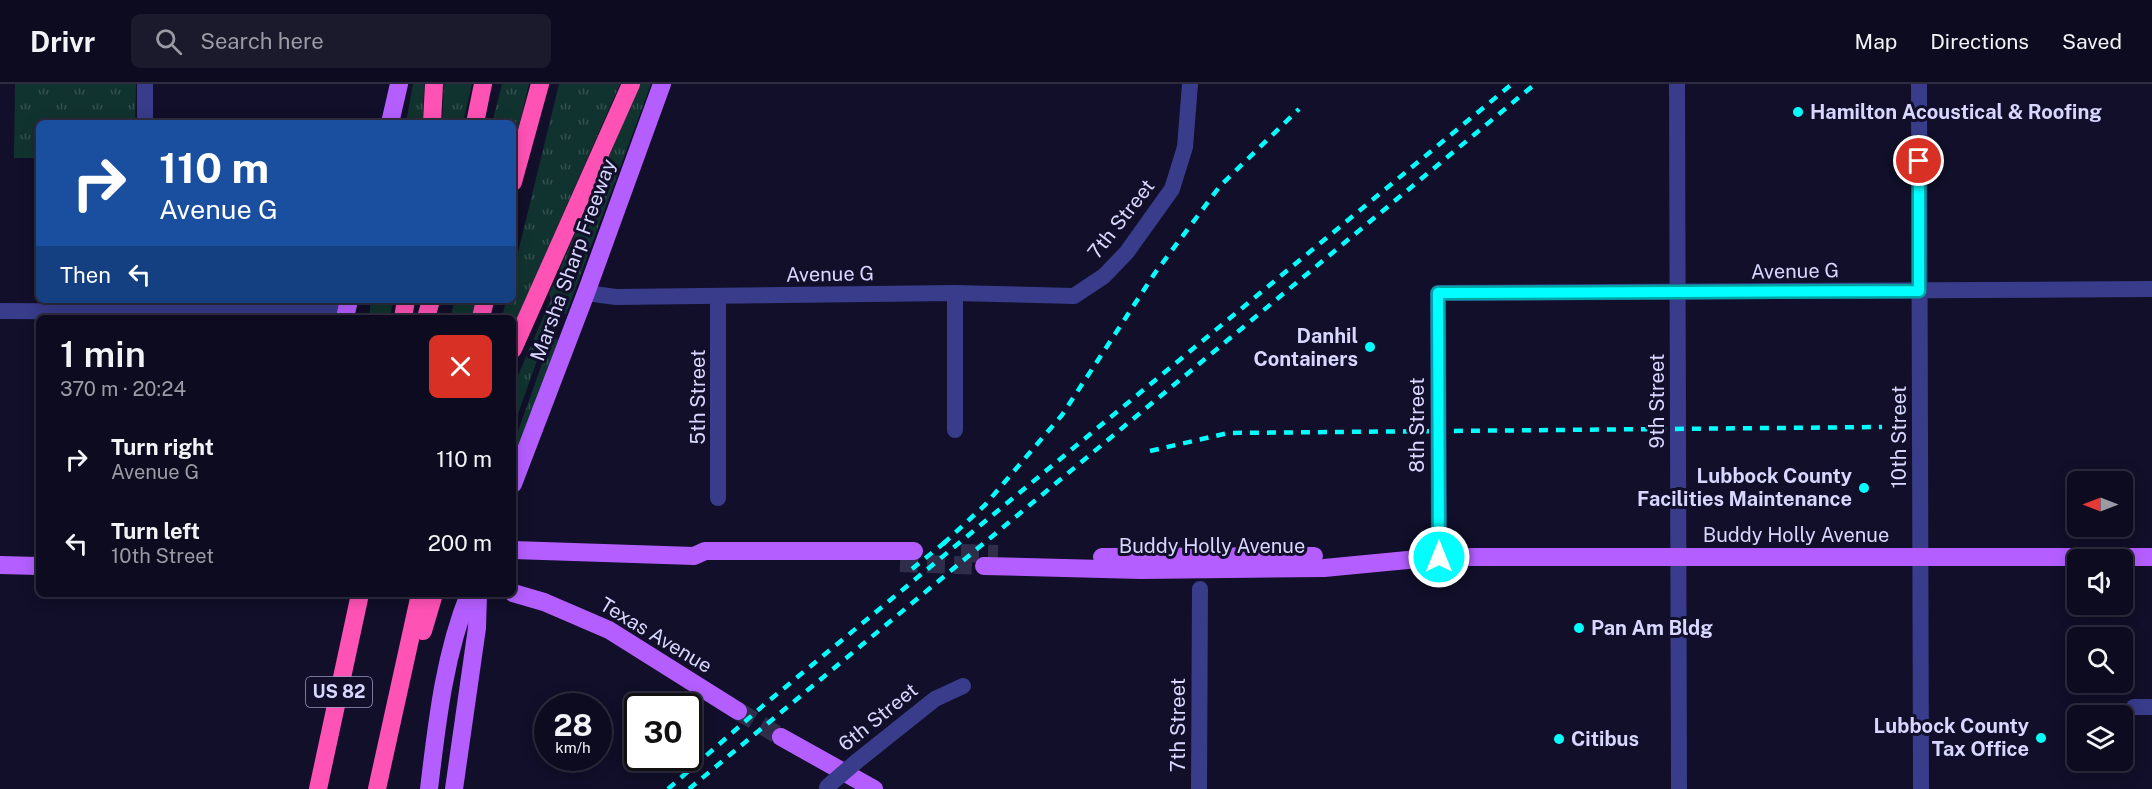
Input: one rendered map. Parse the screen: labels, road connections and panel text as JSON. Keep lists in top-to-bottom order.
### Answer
{
  "streets": {
    "highway": ["US 82"],
    "main road": ["Marsha Sharp Freeway", "Buddy Holly Avenue", "Texas Avenue"],
    "street": [
      "7th Street",
      "Avenue G",
      "5th Street",
      "9th Street",
      "8th Street",
      "10th Street",
      "6th Street"
    ]
  },
  "crossings": [
    ["7th Street", "Avenue G"],
    ["Marsha Sharp Freeway", "Avenue G"],
    ["Avenue G", "5th Street"],
    ["Avenue G", "9th Street"],
    ["Avenue G", "8th Street"],
    ["Avenue G", "10th Street"],
    ["9th Street", "Buddy Holly Avenue"],
    ["8th Street", "Buddy Holly Avenue"],
    ["10th Street", "Buddy Holly Avenue"]
  ],
  "places": [
    "Hamilton Acoustical & Roofing",
    "Danhil Containers",
    "Lubbock County Facilities Maintenance",
    "Pan Am Bldg",
    "Lubbock County Tax Office",
    "Citibus"
  ],
  "north": "left",
  "page": {
    "header": "Drivr",
    "search": "Search here",
    "nav": ["Map", "Directions", "Saved"],
    "turn": ["110 m", "Avenue G"],
    "then": "Then",
    "heading": ["1 min", "370 m · 20:24"],
    "list": [
      {
        "name": "Turn right",
        "note": "Avenue G",
        "value": "110 m"
      },
      {
        "name": "Turn left",
        "note": "10th Street",
        "value": "200 m"
      }
    ],
    "speed": "28 km/h",
    "limit": "30"
  }
}
